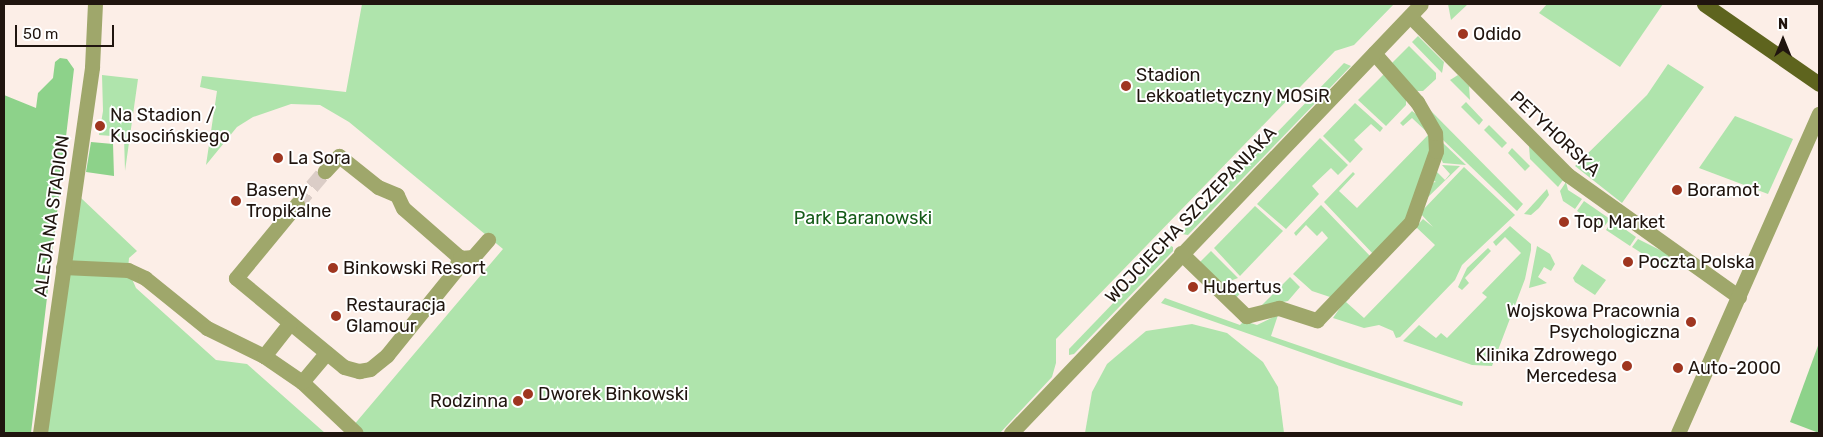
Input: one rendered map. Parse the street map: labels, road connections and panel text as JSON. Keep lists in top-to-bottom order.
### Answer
{
  "streets": {
    "street": ["PETYHORSKA", "WOJCIECHA SZCZEPANIAKA", "ALEJA NA STADION"]
  },
  "crossings": [
    ["PETYHORSKA", "WOJCIECHA SZCZEPANIAKA"]
  ],
  "parks": ["Park Baranowski"],
  "places": [
    "Odido",
    "Stadion Lekkoatletyczny MOSiR",
    "Na Stadion / Kusocińskiego",
    "La Sora",
    "Boramot",
    "Baseny Tropikalne",
    "Top Market",
    "Poczta Polska",
    "Binkowski Resort",
    "Hubertus",
    "Restauracja Glamour",
    "Wojskowa Pracownia Psychologiczna",
    "Klinika Zdrowego Mercedesa",
    "Auto-2000",
    "Dworek Binkowski",
    "Rodzinna"
  ],
  "scale_bar": "50 m",
  "north": "top"
}
